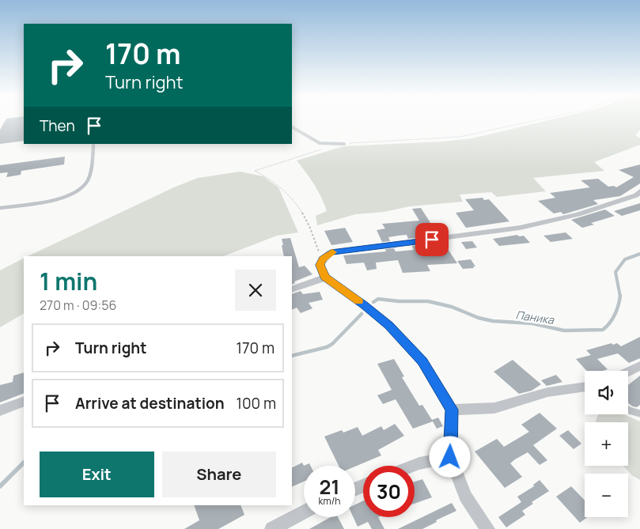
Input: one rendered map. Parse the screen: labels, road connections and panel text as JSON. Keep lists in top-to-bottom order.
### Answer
{
  "water": ["Паника"],
  "page": {
    "turn": ["170 m", "Turn right"],
    "then": "Then",
    "heading": ["1 min", "270 m · 09:56"],
    "list": [
      {
        "name": "Turn right",
        "value": "170 m"
      },
      {
        "name": "Arrive at destination",
        "value": "100 m"
      }
    ],
    "map_buttons": ["+", "−"],
    "buttons": ["Exit", "Share"],
    "speed": "21 km/h",
    "limit": "30"
  }
}
